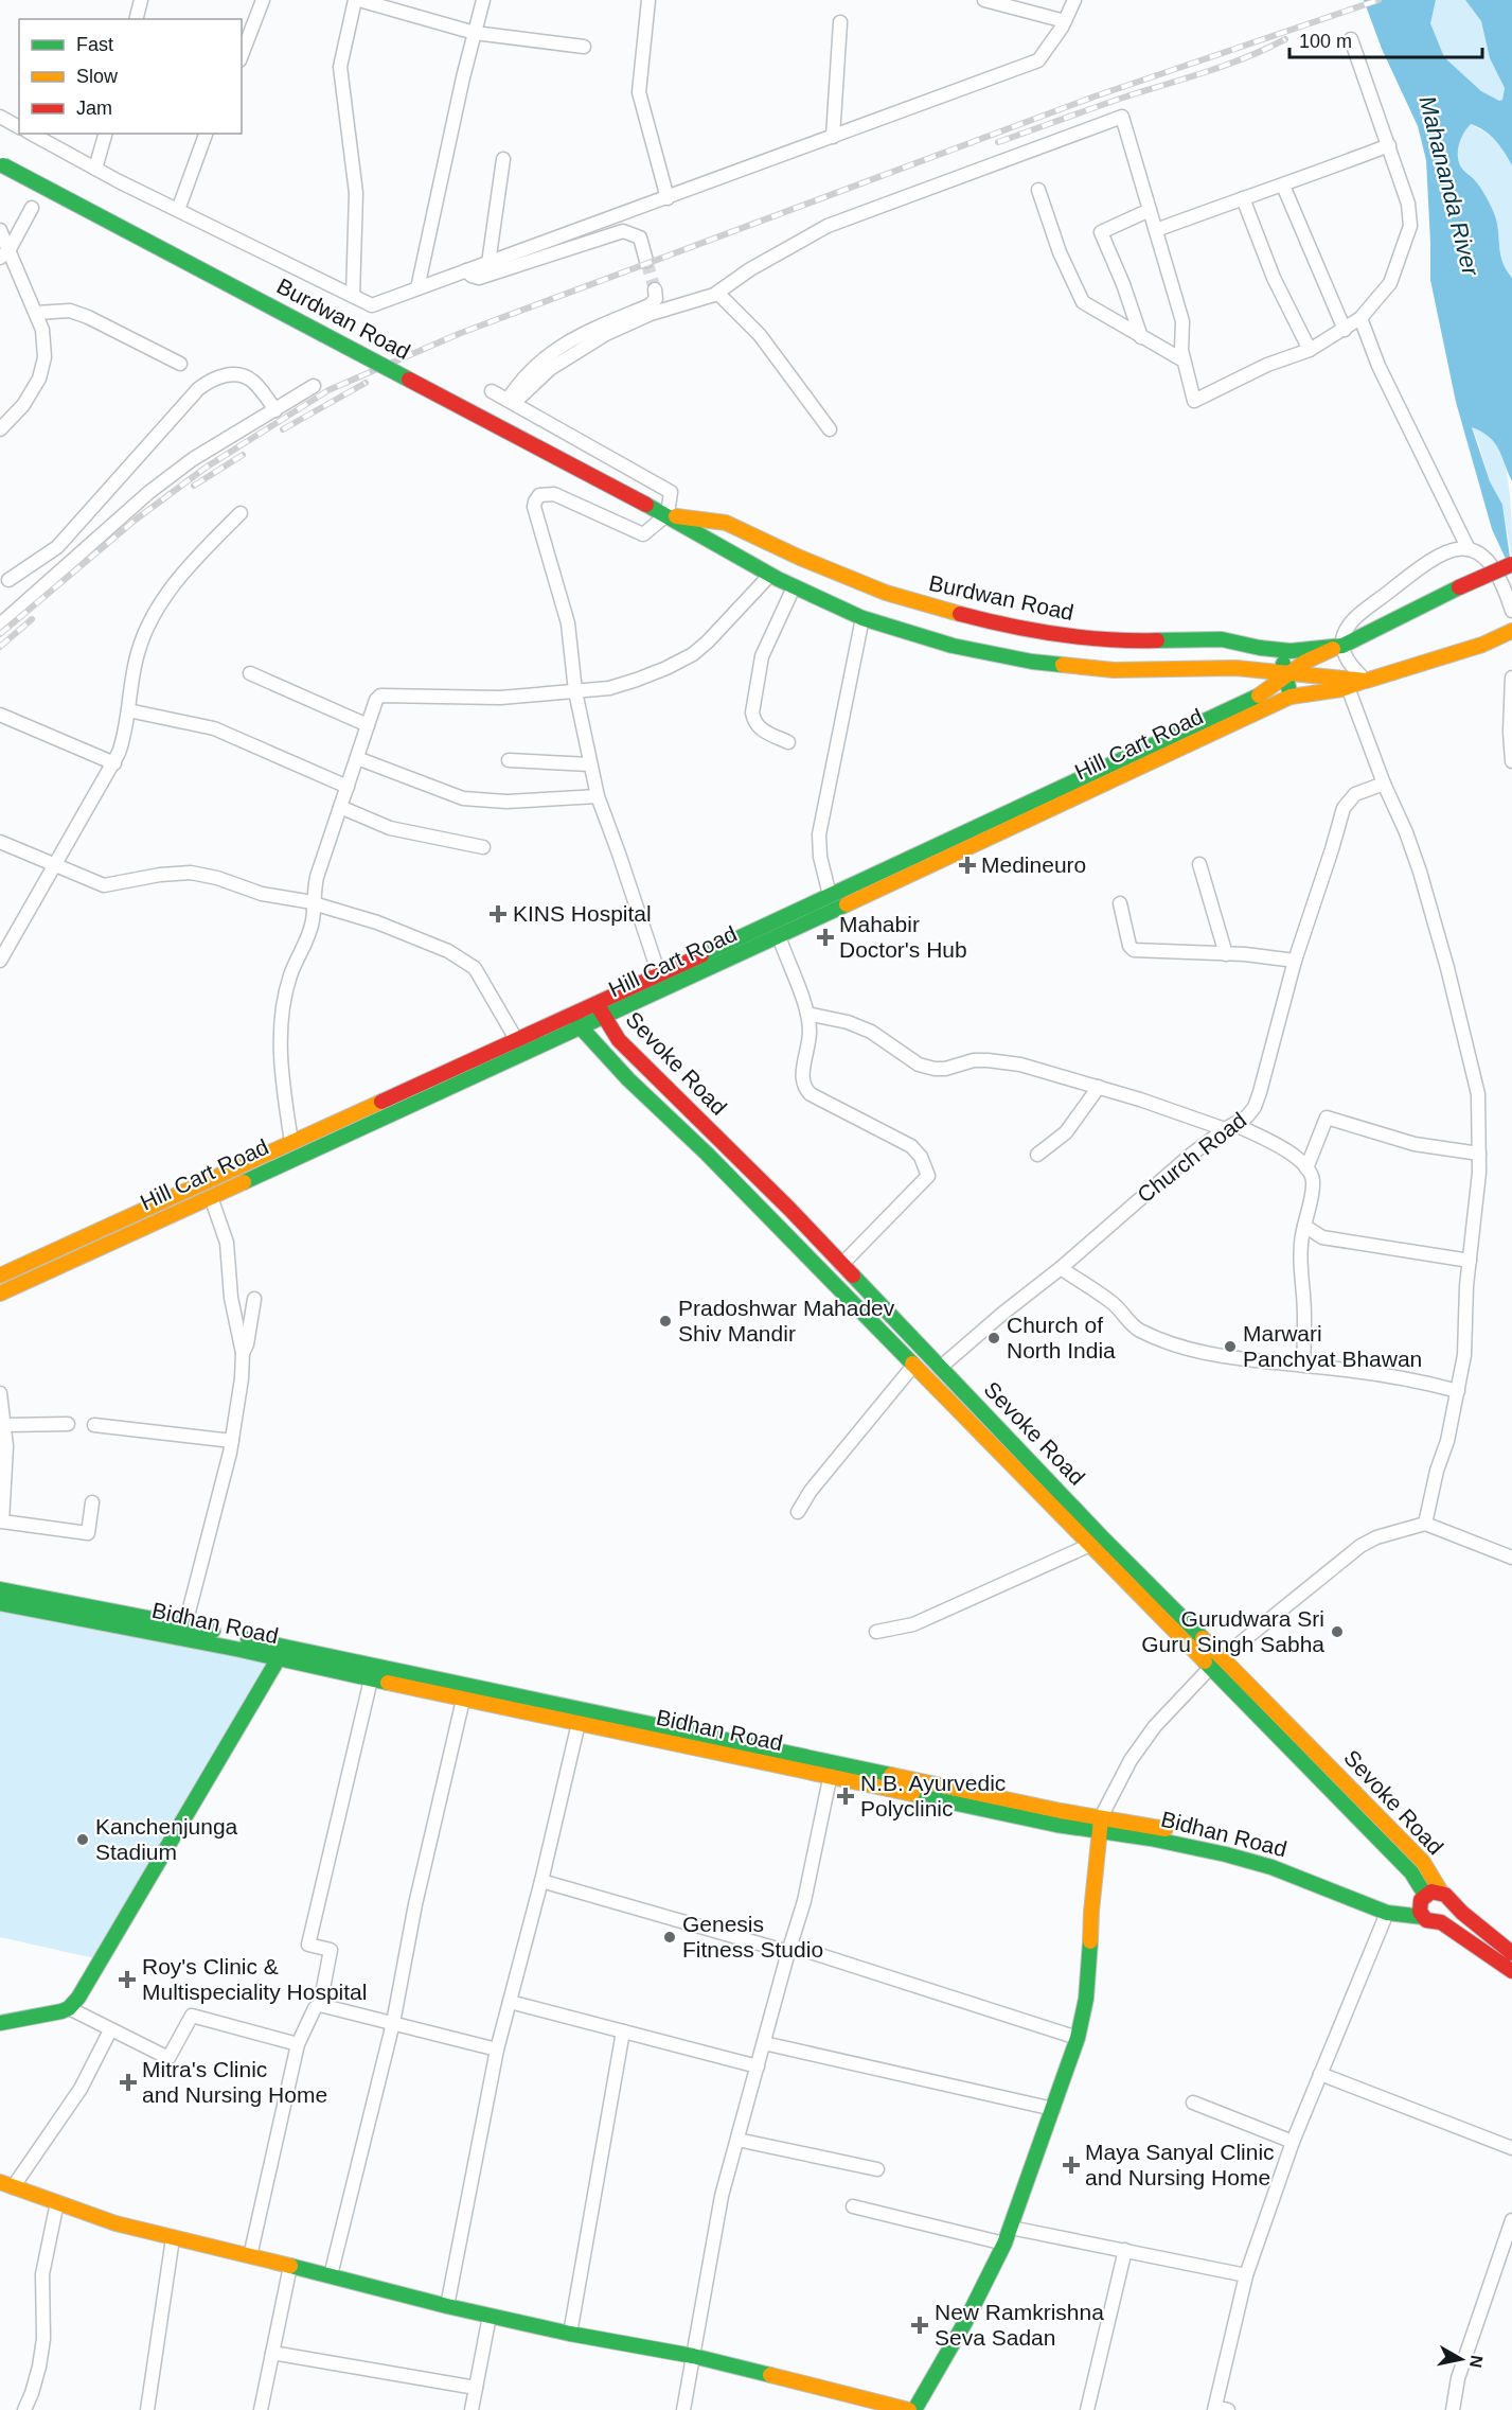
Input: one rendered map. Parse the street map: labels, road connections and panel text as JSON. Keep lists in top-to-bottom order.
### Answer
{
  "streets": {
    "main road": [
      "Burdwan Road",
      "Hill Cart Road",
      "Sevoke Road",
      "Bidhan Road"
    ],
    "street": ["Church Road"]
  },
  "crossings": [
    ["Burdwan Road", "Hill Cart Road"],
    ["Hill Cart Road", "Sevoke Road"],
    ["Sevoke Road", "Church Road"],
    ["Sevoke Road", "Bidhan Road"]
  ],
  "water": ["Mahananda River"],
  "places": {
    "health": [
      "Medineuro",
      "KINS Hospital",
      "Mahabir Doctor's Hub",
      "N.B. Ayurvedic Polyclinic",
      "Roy's Clinic & Multispeciality Hospital",
      "Mitra's Clinic and Nursing Home",
      "Maya Sanyal Clinic and Nursing Home",
      "New Ramkrishna Seva Sadan"
    ],
    "other": [
      "Pradoshwar Mahadev Shiv Mandir",
      "Church of North India",
      "Marwari Panchyat Bhawan",
      "Gurudwara Sri Guru Singh Sabha",
      "Kanchenjunga Stadium",
      "Genesis Fitness Studio"
    ]
  },
  "legend": ["Fast", "Slow", "Jam"],
  "scale_bar": "100 m",
  "north": "right"
}
